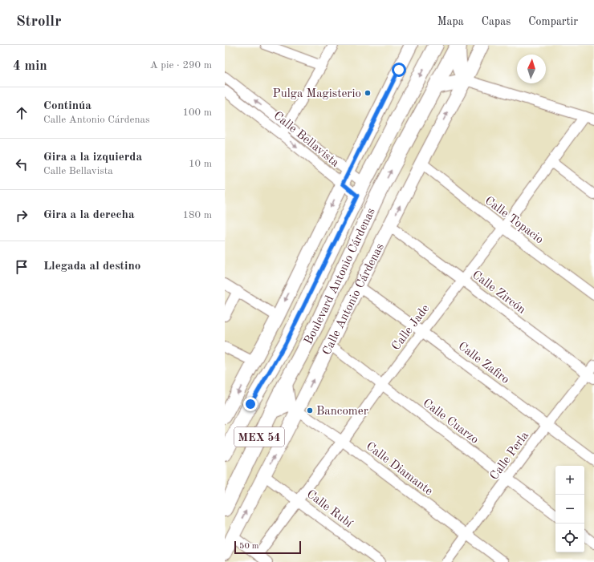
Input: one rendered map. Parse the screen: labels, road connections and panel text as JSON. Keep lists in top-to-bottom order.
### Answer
{
  "streets": {
    "main road": ["Boulevard Antonio Cárdenas", "MEX 54"],
    "street": [
      "Calle Bellavista",
      "Calle Topacio",
      "Calle Zircón",
      "Calle Antonio Cárdenas",
      "Calle Jade",
      "Calle Zafiro",
      "Calle Cuarzo",
      "Calle Perla",
      "Calle Diamante",
      "Calle Rubí"
    ]
  },
  "crossings": [
    ["Calle Bellavista", "Boulevard Antonio Cárdenas"],
    ["Calle Topacio", "Calle Antonio Cárdenas"],
    ["Calle Topacio", "Calle Jade"],
    ["Boulevard Antonio Cárdenas", "Calle Antonio Cárdenas"],
    ["Boulevard Antonio Cárdenas", "Calle Diamante"],
    ["Calle Zircón", "Calle Antonio Cárdenas"],
    ["Calle Zircón", "Calle Jade"],
    ["Calle Zircón", "Calle Perla"],
    ["Calle Antonio Cárdenas", "Calle Zafiro"],
    ["Calle Antonio Cárdenas", "Calle Cuarzo"],
    ["Calle Antonio Cárdenas", "Calle Diamante"],
    ["Calle Antonio Cárdenas", "Calle Rubí"],
    ["Calle Jade", "Calle Zafiro"],
    ["Calle Jade", "Calle Cuarzo"],
    ["Calle Jade", "Calle Diamante"],
    ["Calle Jade", "Calle Rubí"],
    ["Calle Zafiro", "Calle Perla"],
    ["Calle Cuarzo", "Calle Perla"],
    ["Calle Perla", "Calle Diamante"]
  ],
  "places": ["Pulga Magisterio", "Bancomer"],
  "scale_bar": "50 m",
  "north": "top",
  "page": {
    "header": "Strollr",
    "nav": ["Mapa", "Capas", "Compartir"],
    "heading": ["4 min", "A pie · 290 m"],
    "list": [
      ["Continúa", "Calle Antonio Cárdenas", "100 m"],
      ["Gira a la izquierda", "Calle Bellavista", "10 m"],
      ["Gira a la derecha", "180 m"],
      "Llegada al destino"
    ],
    "map_buttons": ["+", "−"],
    "scale": "50 m"
  }
}
